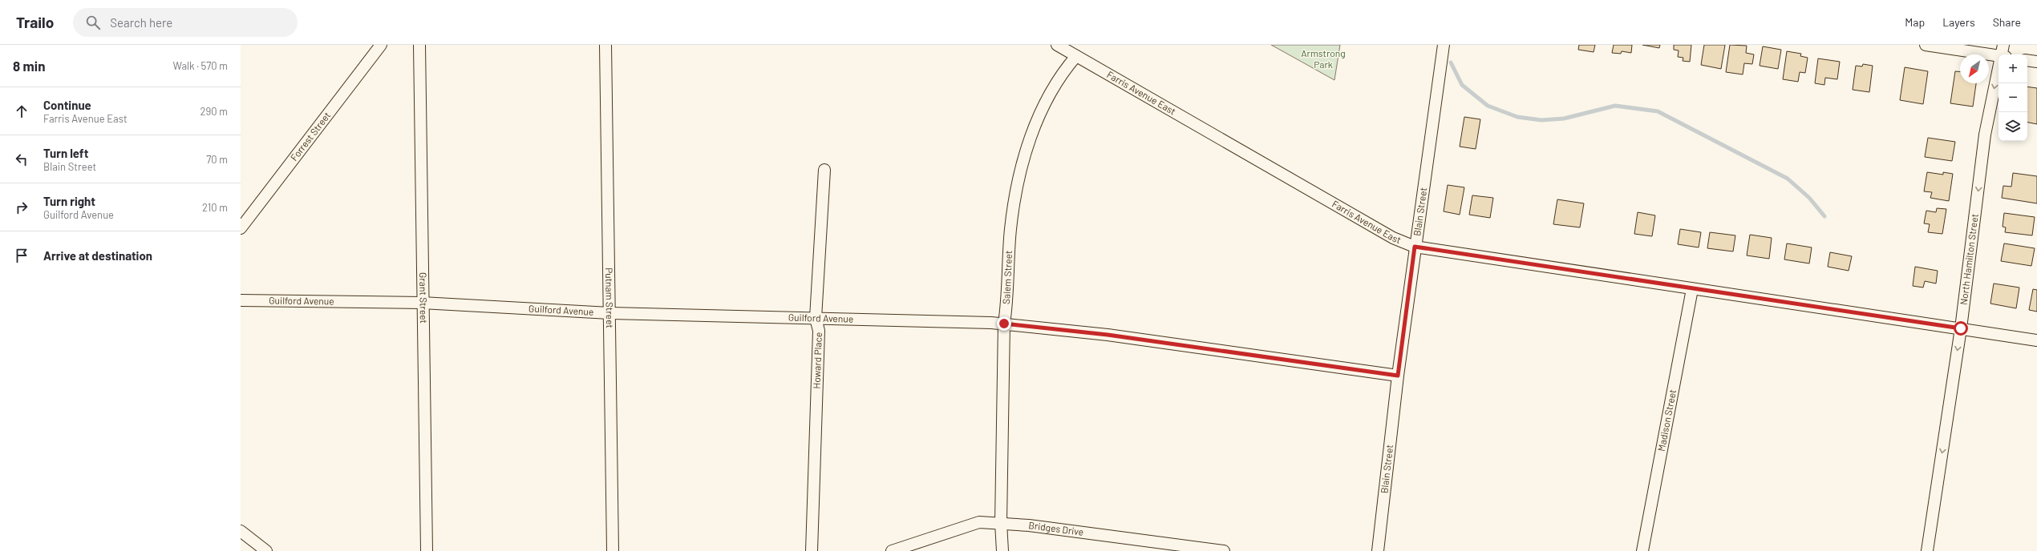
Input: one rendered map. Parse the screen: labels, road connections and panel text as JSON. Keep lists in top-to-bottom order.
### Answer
{
  "streets": {
    "street": [
      "Farris Avenue East",
      "Forrest Street",
      "Blain Street",
      "North Hamilton Street",
      "Salem Street",
      "Grant Street",
      "Putnam Street",
      "Guilford Avenue",
      "Howard Place",
      "Madison Street",
      "Bridges Drive"
    ]
  },
  "crossings": [
    ["Farris Avenue East", "Blain Street"],
    ["Farris Avenue East", "North Hamilton Street"],
    ["Farris Avenue East", "Salem Street"],
    ["Farris Avenue East", "Madison Street"],
    ["Blain Street", "Guilford Avenue"],
    ["Salem Street", "Guilford Avenue"],
    ["Salem Street", "Bridges Drive"],
    ["Grant Street", "Guilford Avenue"],
    ["Putnam Street", "Guilford Avenue"],
    ["Guilford Avenue", "Howard Place"]
  ],
  "one_way": ["North Hamilton Street"],
  "parks": ["Armstrong Park"],
  "north": "bottom left",
  "page": {
    "header": "Trailo",
    "search": "Search here",
    "nav": ["Map", "Layers", "Share"],
    "heading": ["8 min", "Walk · 570 m"],
    "map_buttons": ["+", "−"],
    "list": [
      ["Continue", "Farris Avenue East", "290 m"],
      ["Turn left", "Blain Street", "70 m"],
      ["Turn right", "Guilford Avenue", "210 m"],
      "Arrive at destination"
    ]
  }
}
